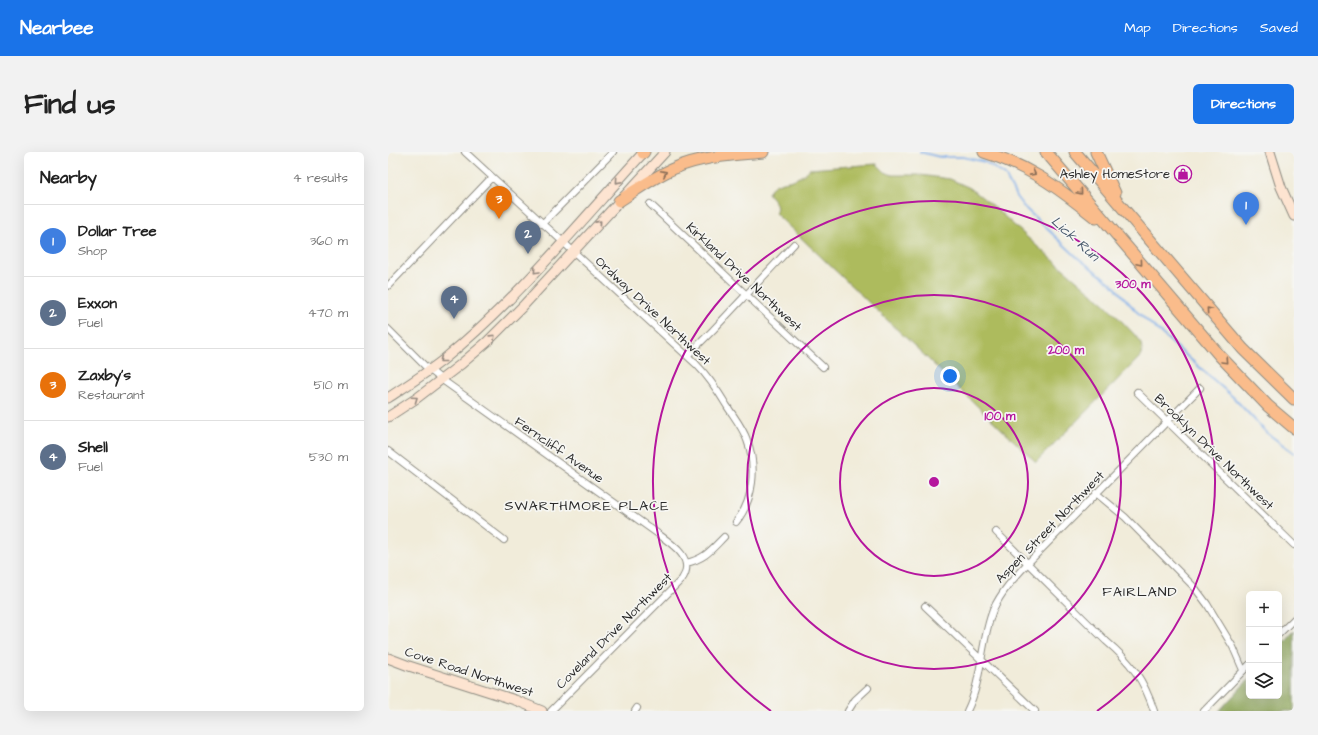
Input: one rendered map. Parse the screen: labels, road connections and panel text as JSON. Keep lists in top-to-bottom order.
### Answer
{
  "streets": {
    "main road": ["Cove Road Northwest"],
    "street": [
      "Kirkland Drive Northwest",
      "Ordway Drive Northwest",
      "Ferncliff Avenue",
      "Brooklyn Drive Northwest",
      "Aspen Street Northwest",
      "Coveland Drive Northwest"
    ]
  },
  "crossings": [
    ["Ferncliff Avenue", "Coveland Drive Northwest"],
    ["Brooklyn Drive Northwest", "Aspen Street Northwest"]
  ],
  "districts": ["SWARTHMORE PLACE", "FAIRLAND"],
  "water": ["Lick Run"],
  "places": {
    "shop": ["Ashley HomeStore"]
  },
  "page": {
    "header": "Nearbee",
    "nav": ["Map", "Directions", "Saved"],
    "buttons": "Directions",
    "title": "Find us",
    "heading": ["Nearby", "4 results"],
    "pins": [
      "3",
      "1",
      "2",
      "4"
    ],
    "list": [
      {
        "mark": "1",
        "name": "Dollar Tree",
        "note": "Shop",
        "value": "360 m"
      },
      {
        "mark": "2",
        "name": "Exxon",
        "note": "Fuel",
        "value": "470 m"
      },
      {
        "mark": "3",
        "name": "Zaxby's",
        "note": "Restaurant",
        "value": "510 m"
      },
      {
        "mark": "4",
        "name": "Shell",
        "note": "Fuel",
        "value": "530 m"
      }
    ],
    "map_buttons": ["+", "−"]
  },
  "rings": ["300 m", "200 m", "100 m"]
}
